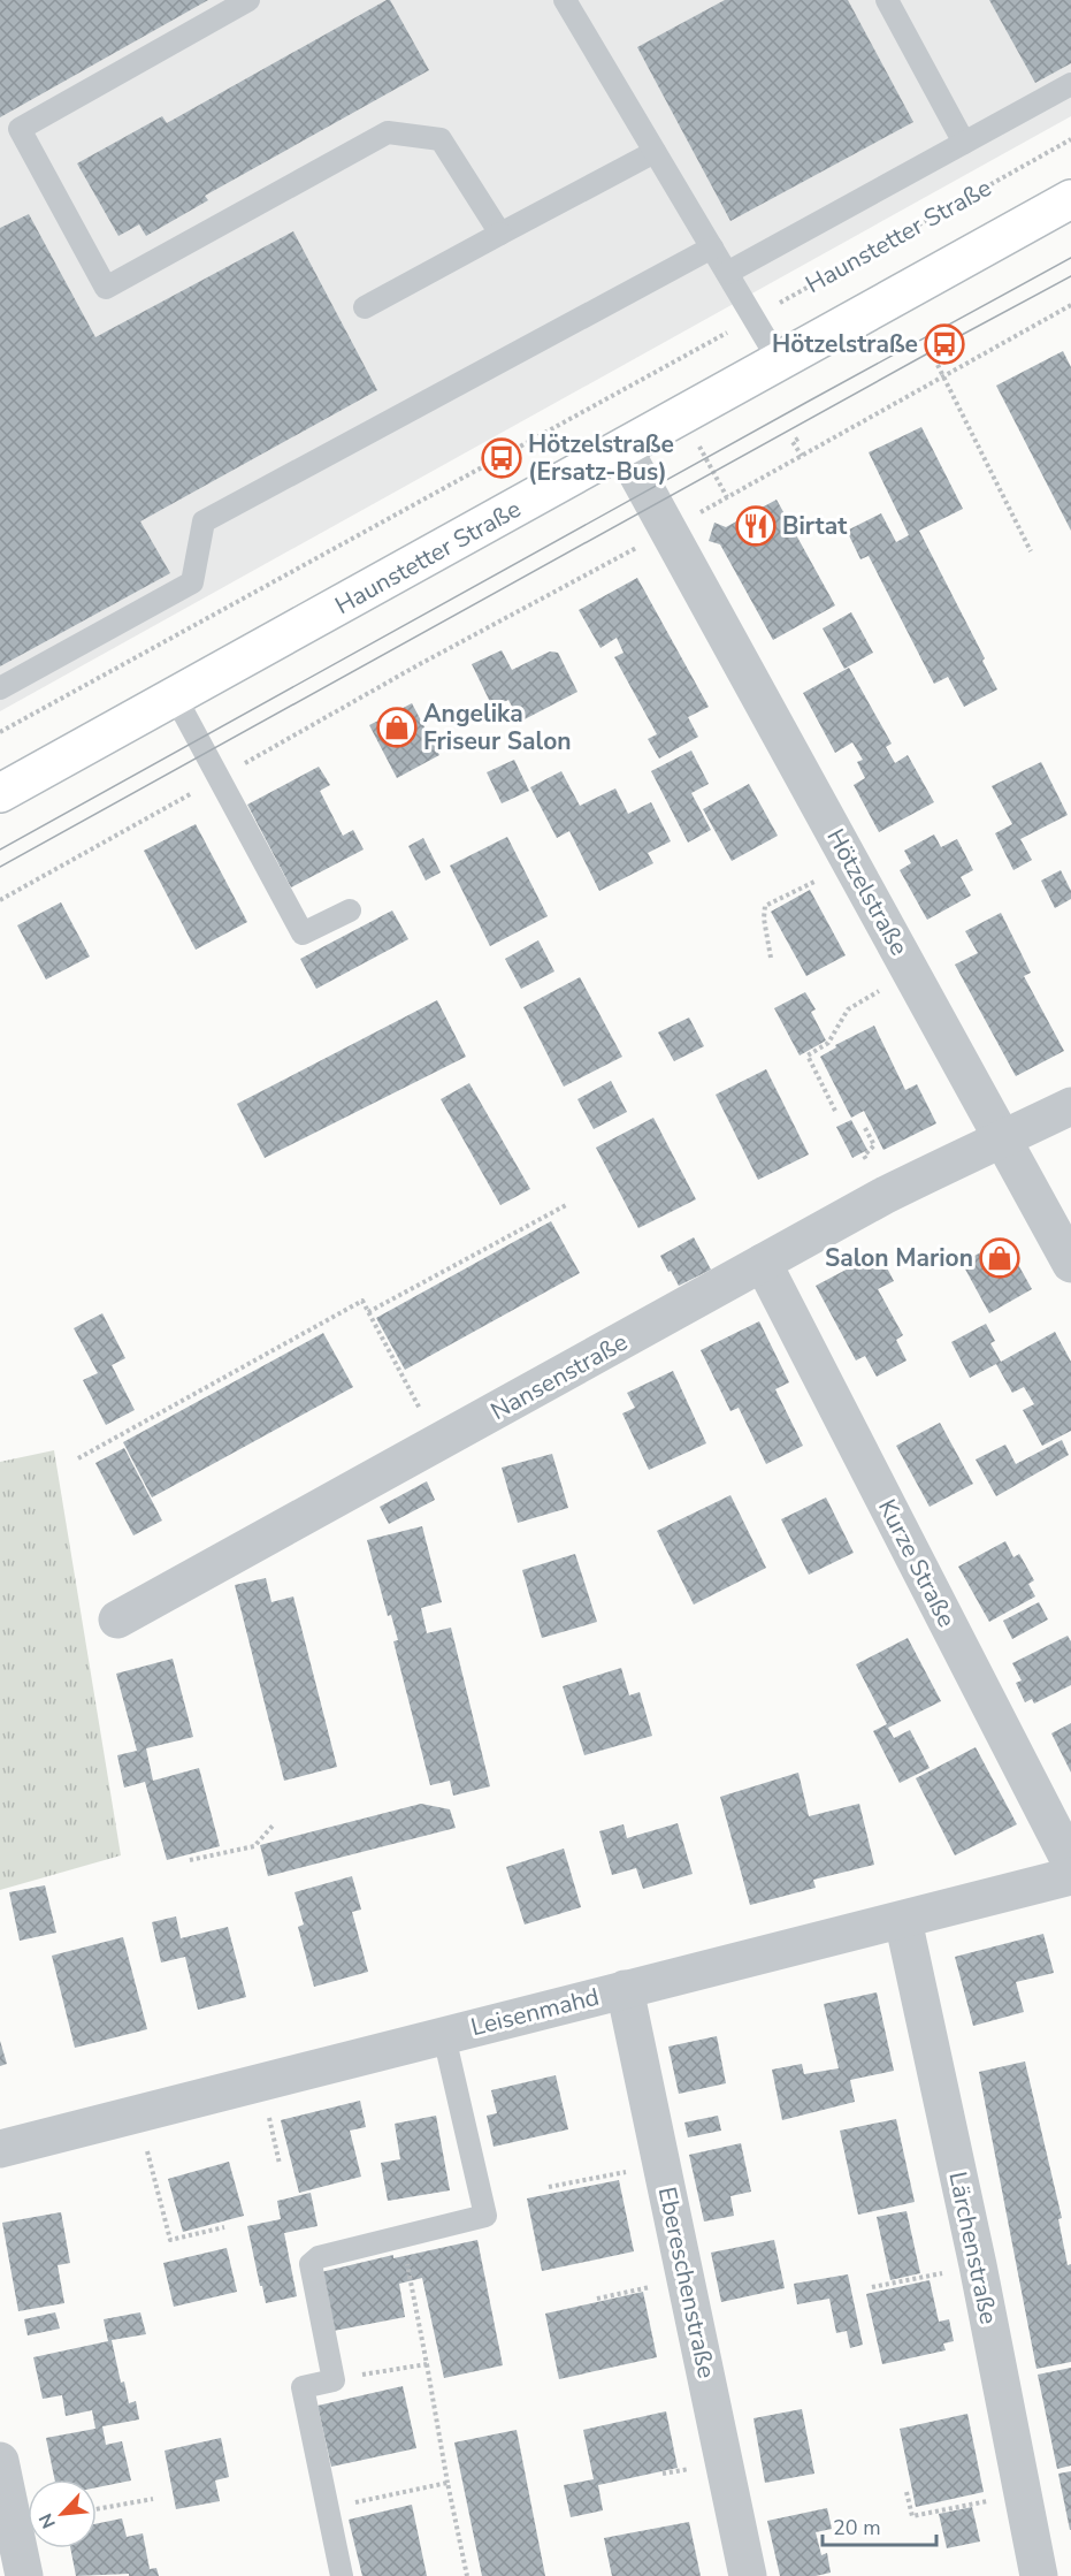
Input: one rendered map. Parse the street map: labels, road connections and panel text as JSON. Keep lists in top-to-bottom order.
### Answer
{
  "streets": {
    "main road": ["Haunstetter Straße"],
    "street": [
      "Hötzelstraße",
      "Nansenstraße",
      "Kurze Straße",
      "Leisenmahd",
      "Lärchenstraße",
      "Ebereschenstraße"
    ]
  },
  "crossings": [
    ["Haunstetter Straße", "Hötzelstraße"],
    ["Hötzelstraße", "Nansenstraße"],
    ["Nansenstraße", "Kurze Straße"],
    ["Leisenmahd", "Lärchenstraße"],
    ["Leisenmahd", "Ebereschenstraße"]
  ],
  "places": {
    "bus stop": ["Hötzelstraße", "Hötzelstraße (Ersatz-Bus)"],
    "restaurant": ["Birtat"],
    "shop": ["Angelika Friseur Salon", "Salon Marion"]
  },
  "scale_bar": "20 m",
  "north": "bottom left"
}
